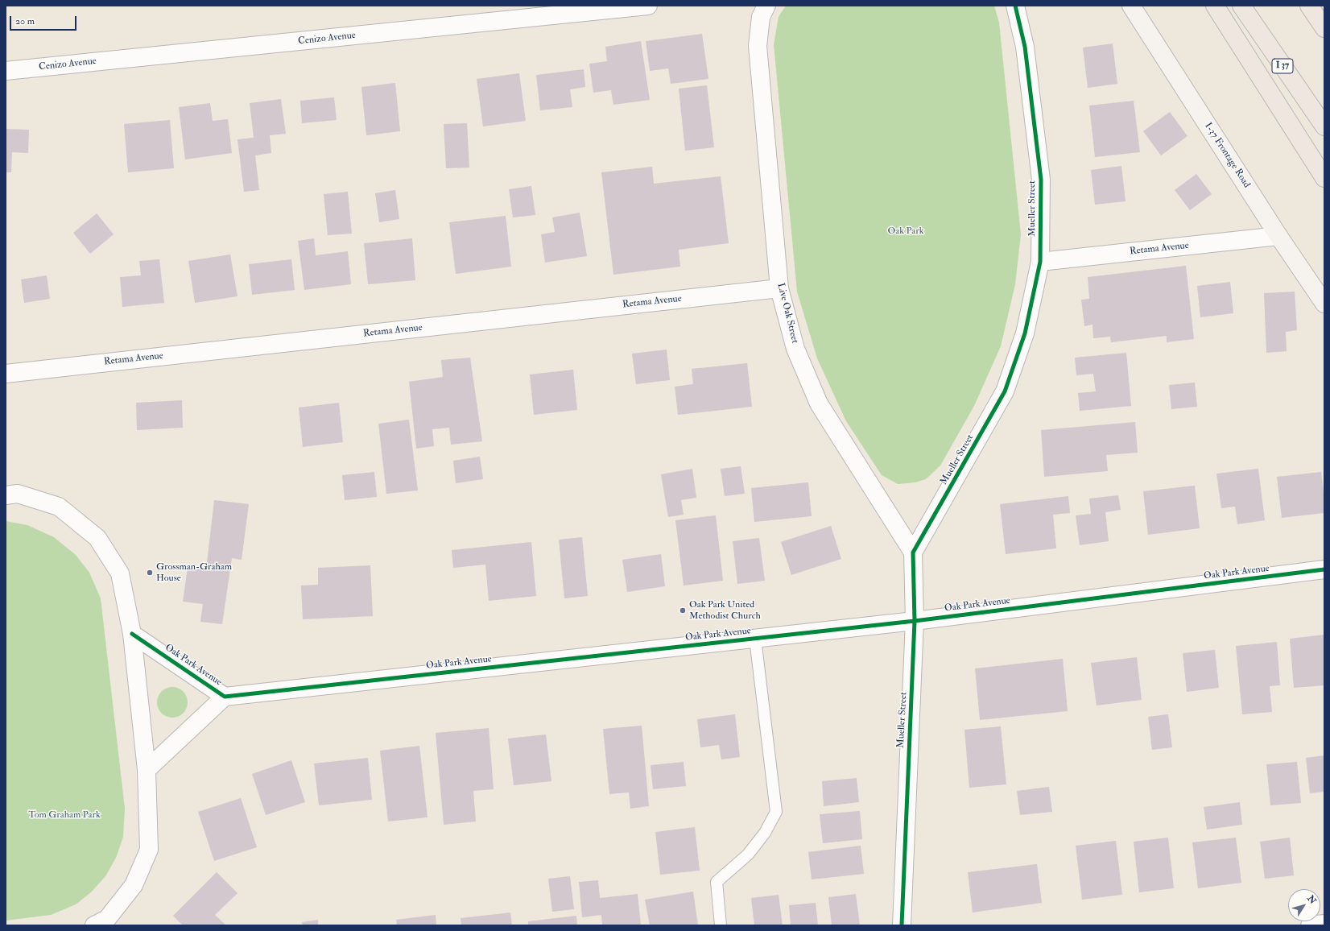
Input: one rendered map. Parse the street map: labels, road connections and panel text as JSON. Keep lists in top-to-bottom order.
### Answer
{
  "streets": {
    "highway": ["I 37"],
    "main road": ["I-37 Frontage Road"],
    "street": [
      "Cenizo Avenue",
      "Mueller Street",
      "Retama Avenue",
      "Live Oak Street",
      "Oak Park Avenue"
    ]
  },
  "crossings": [
    ["I-37 Frontage Road", "Retama Avenue"],
    ["Mueller Street", "Retama Avenue"],
    ["Mueller Street", "Live Oak Street"],
    ["Mueller Street", "Oak Park Avenue"],
    ["Retama Avenue", "Live Oak Street"]
  ],
  "parks": ["Oak Park", "Tom Graham Park"],
  "places": ["Grossman-Graham House", "Oak Park United Methodist Church"],
  "scale_bar": "20 m",
  "north": "top right"
}
